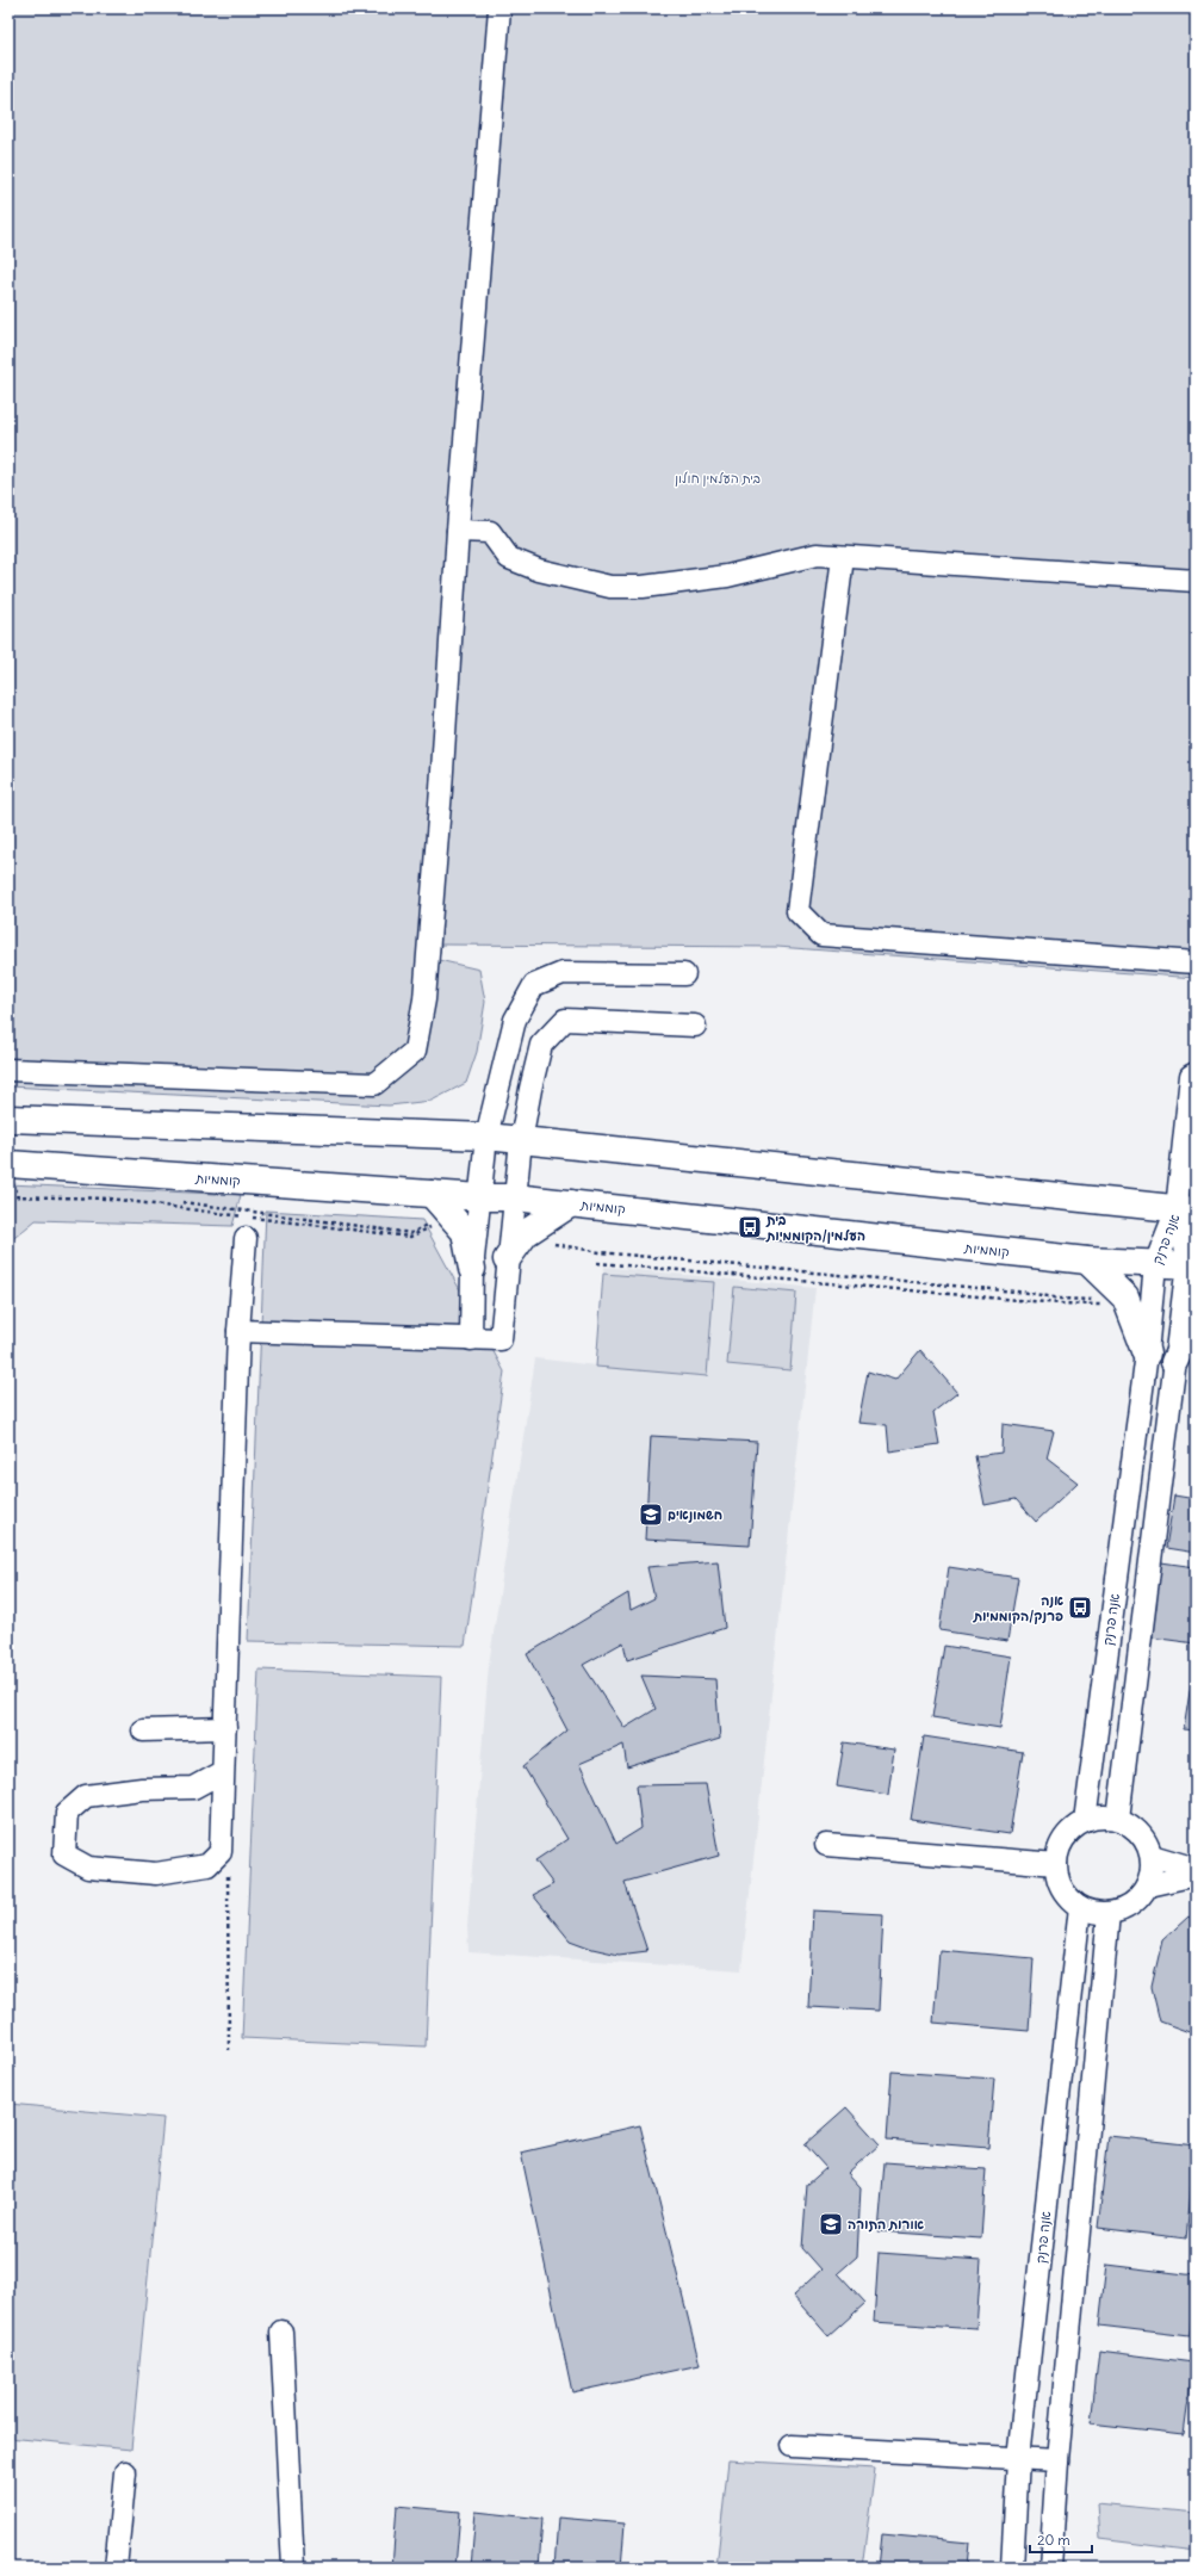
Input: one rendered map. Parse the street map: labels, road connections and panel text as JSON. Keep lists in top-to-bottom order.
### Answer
{
  "streets": {
    "main road": ["קוממיות"],
    "street": ["אנה פרנק"]
  },
  "crossings": [
    ["קוממיות", "אנה פרנק"]
  ],
  "parks": ["בית העלמין חולון"],
  "places": {
    "bus stop": ["בית העלמין/הקוממיות", "אנה פרנק/הקוממיות"],
    "school or university": ["חשמונאים", "אורות התורה"]
  },
  "scale_bar": "20 m"
}
